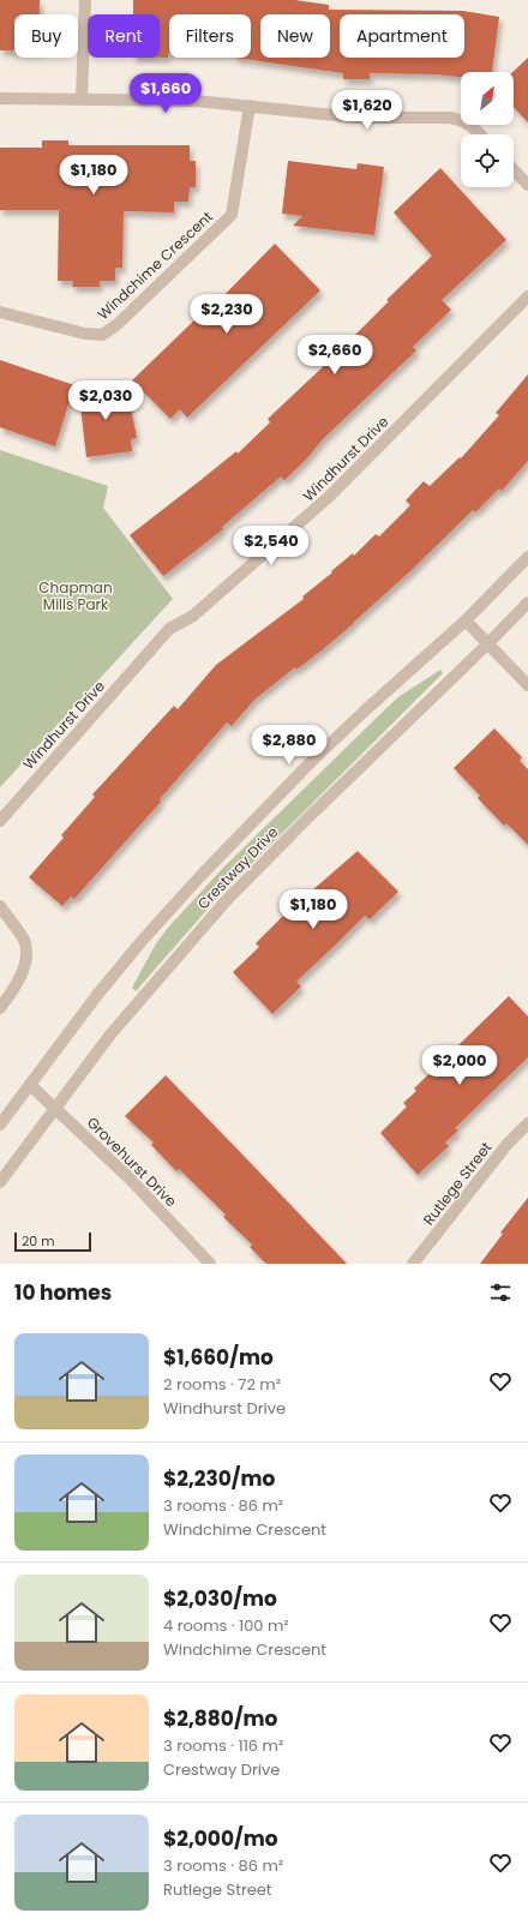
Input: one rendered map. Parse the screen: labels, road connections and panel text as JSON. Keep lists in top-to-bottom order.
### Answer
{
  "streets": {
    "street": [
      "Windchime Crescent",
      "Windhurst Drive",
      "Crestway Drive",
      "Grovehurst Drive",
      "Rutlege Street"
    ]
  },
  "crossings": [
    ["Crestway Drive", "Grovehurst Drive"]
  ],
  "parks": ["Chapman Mills Park"],
  "scale_bar": "20 m",
  "north": "top right",
  "page": {
    "chip": [
      "Buy",
      "Rent",
      "Filters",
      "New",
      "Apartment"
    ],
    "price": [
      "$1,660",
      "$1,620",
      "$1,180",
      "$2,230",
      "$2,660",
      "$2,030",
      "$2,540",
      "$2,880",
      "$1,180",
      "$2,000"
    ],
    "scale": "20 m",
    "heading": "10 homes",
    "list": [
      {
        "name": "$1,660/mo",
        "note": "2 rooms · 72 m² · Windhurst Drive"
      },
      {
        "name": "$2,230/mo",
        "note": "3 rooms · 86 m² · Windchime Crescent"
      },
      {
        "name": "$2,030/mo",
        "note": "4 rooms · 100 m² · Windchime Crescent"
      },
      {
        "name": "$2,880/mo",
        "note": "3 rooms · 116 m² · Crestway Drive"
      },
      {
        "name": "$2,000/mo",
        "note": "3 rooms · 86 m² · Rutlege Street"
      }
    ]
  }
}
